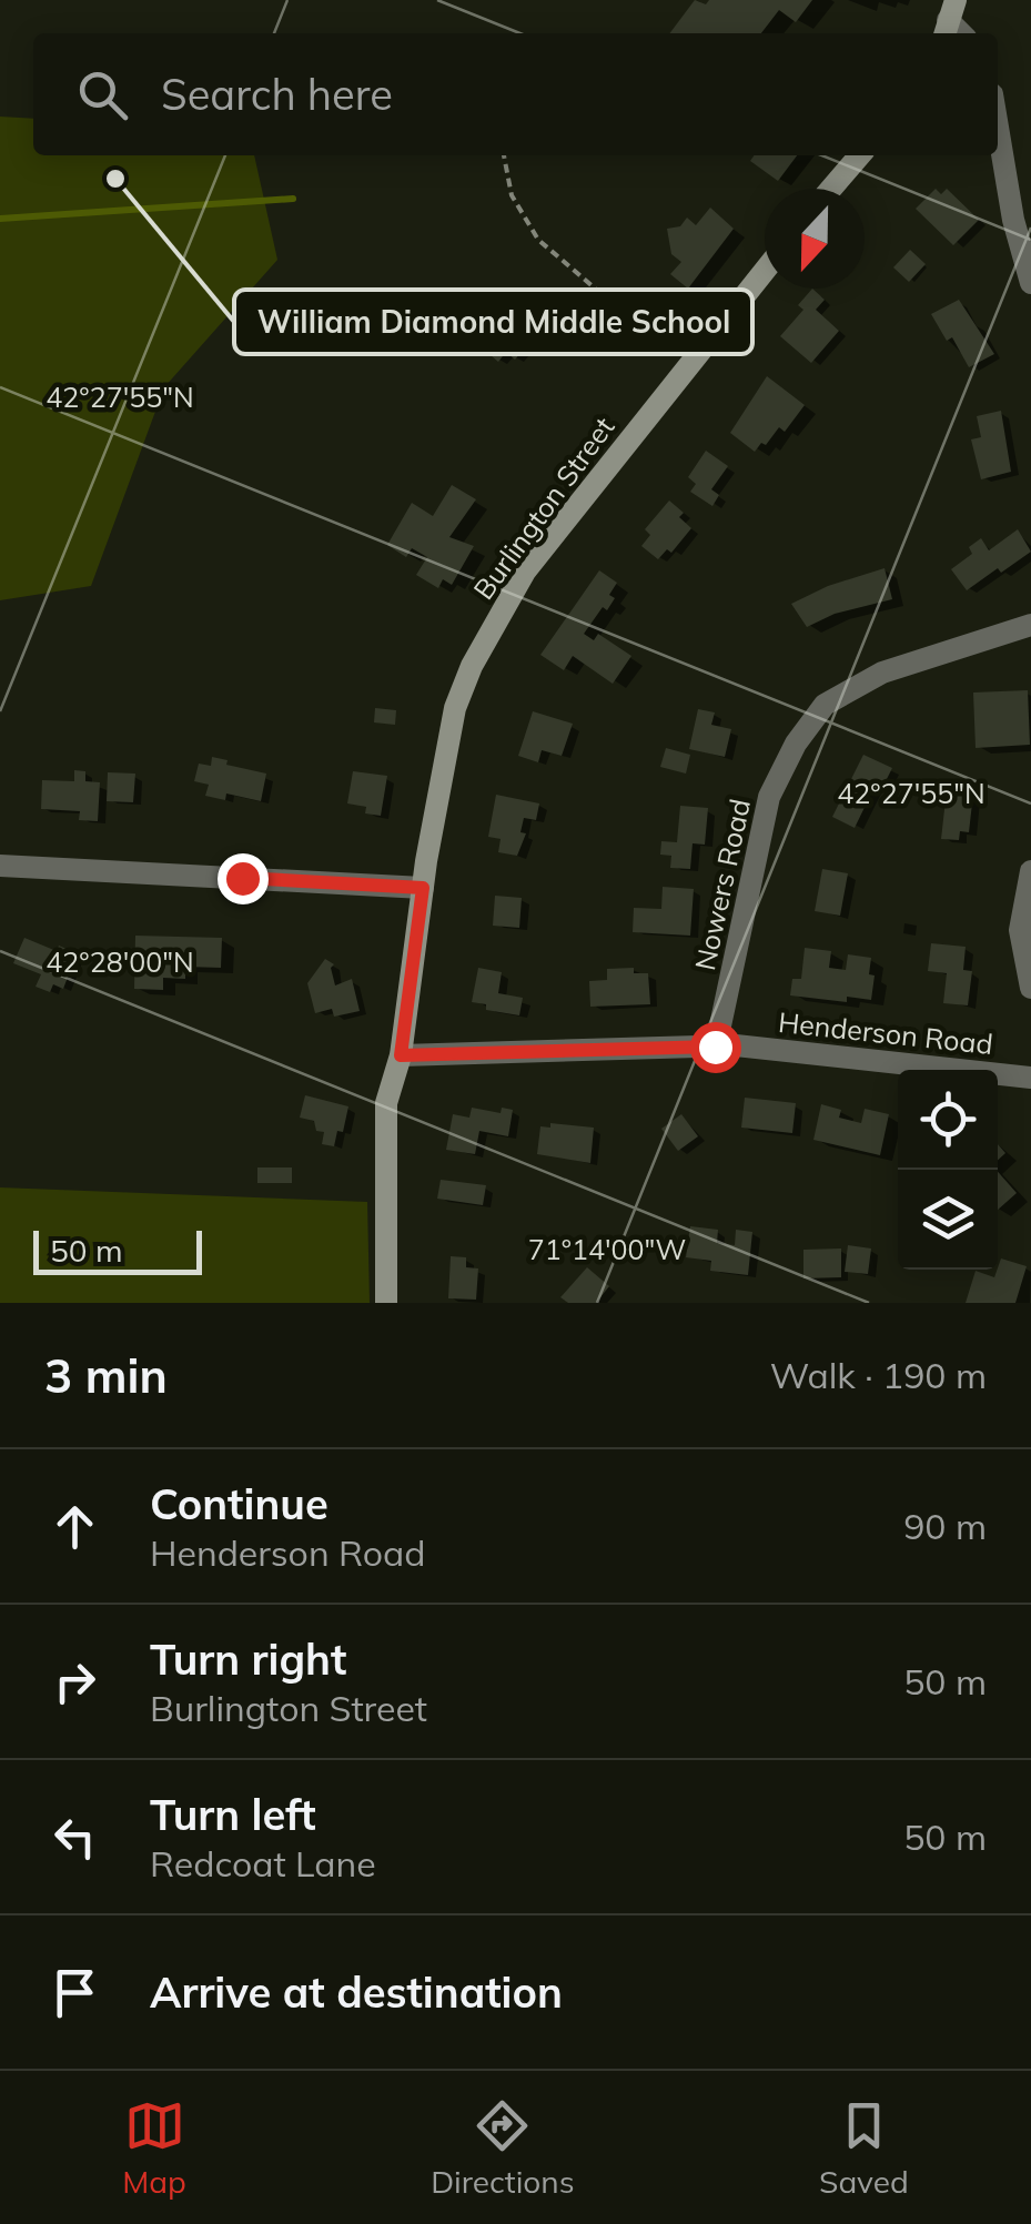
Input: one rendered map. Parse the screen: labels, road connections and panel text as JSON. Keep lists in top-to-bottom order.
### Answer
{
  "streets": {
    "main road": ["Burlington Street"],
    "street": ["Nowers Road", "Henderson Road"]
  },
  "crossings": [
    ["Burlington Street", "Henderson Road"],
    ["Nowers Road", "Henderson Road"]
  ],
  "places": ["William Diamond Middle School"],
  "scale_bar": "50 m",
  "north": "bottom",
  "page": {
    "search": "Search here",
    "scale": "50 m",
    "heading": ["3 min", "Walk · 190 m"],
    "list": [
      ["Continue", "Henderson Road", "90 m"],
      ["Turn right", "Burlington Street", "50 m"],
      ["Turn left", "Redcoat Lane", "50 m"],
      "Arrive at destination"
    ],
    "nav": ["Map", "Directions", "Saved"]
  },
  "coordinates": ["42°27'55\"N", "42°28'00\"N", "71°14'00\"W"]
}
